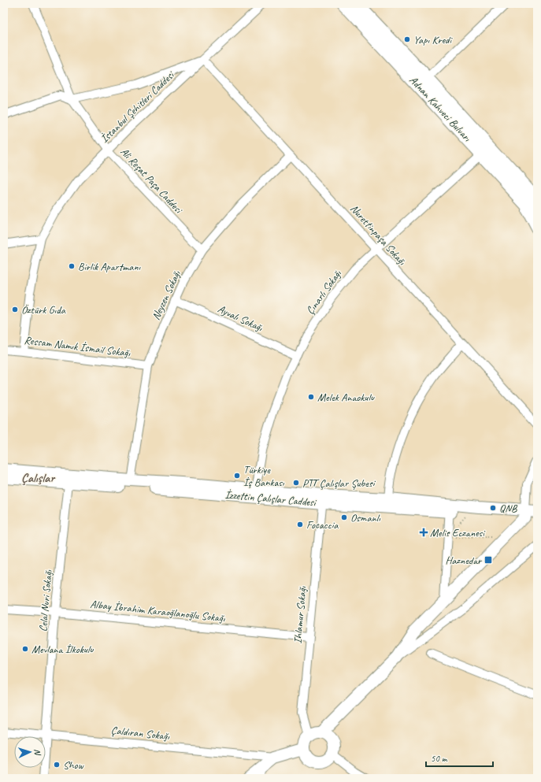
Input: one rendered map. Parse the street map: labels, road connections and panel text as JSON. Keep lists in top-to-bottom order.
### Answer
{
  "streets": {
    "main road": ["Adnan Kahveci Bulvarı", "İzzettin Çalışlar Caddesi"],
    "street": [
      "İstanbul Şehitleri Caddesi",
      "Ali Reşat Paşa Caddesi",
      "Nurettinpaşa Sokağı",
      "Çınarlı Sokağı",
      "Neyzen Sokağı",
      "Ayvalı Sokağı",
      "Ressam Namık İsmail Sokağı",
      "Celal Nuri Sokağı",
      "Albay İbrahim Karaoğlanoğlu Sokağı",
      "Ihlamur Sokağı",
      "Çaldıran Sokağı"
    ]
  },
  "crossings": [
    ["İstanbul Şehitleri Caddesi", "Ali Reşat Paşa Caddesi"],
    ["İstanbul Şehitleri Caddesi", "Nurettinpaşa Sokağı"],
    ["İstanbul Şehitleri Caddesi", "Ressam Namık İsmail Sokağı"],
    ["Adnan Kahveci Bulvarı", "Çınarlı Sokağı"],
    ["Ali Reşat Paşa Caddesi", "Neyzen Sokağı"],
    ["Nurettinpaşa Sokağı", "Çınarlı Sokağı"],
    ["Nurettinpaşa Sokağı", "Neyzen Sokağı"],
    ["Çınarlı Sokağı", "Ayvalı Sokağı"],
    ["Çınarlı Sokağı", "İzzettin Çalışlar Caddesi"],
    ["Neyzen Sokağı", "Ayvalı Sokağı"],
    ["Neyzen Sokağı", "Ressam Namık İsmail Sokağı"],
    ["Neyzen Sokağı", "İzzettin Çalışlar Caddesi"],
    ["İzzettin Çalışlar Caddesi", "Celal Nuri Sokağı"],
    ["İzzettin Çalışlar Caddesi", "Ihlamur Sokağı"],
    ["Celal Nuri Sokağı", "Albay İbrahim Karaoğlanoğlu Sokağı"],
    ["Celal Nuri Sokağı", "Çaldıran Sokağı"],
    ["Albay İbrahim Karaoğlanoğlu Sokağı", "Ihlamur Sokağı"]
  ],
  "districts": ["Çalışlar"],
  "places": {
    "other": [
      "Yapı Kredi",
      "Birlik Apartmanı",
      "Öztürk Gıda",
      "Melek Anaokulu",
      "Türkiye İş Bankası",
      "PTT Çalışlar Şubesi",
      "QNB",
      "Osmanlı",
      "Focaccia",
      "Mevlana İlkokulu",
      "Show"
    ],
    "health": ["Melis Eczanesi"],
    "transit": ["Haznedar"]
  },
  "scale_bar": "50 m",
  "north": "right"
}
